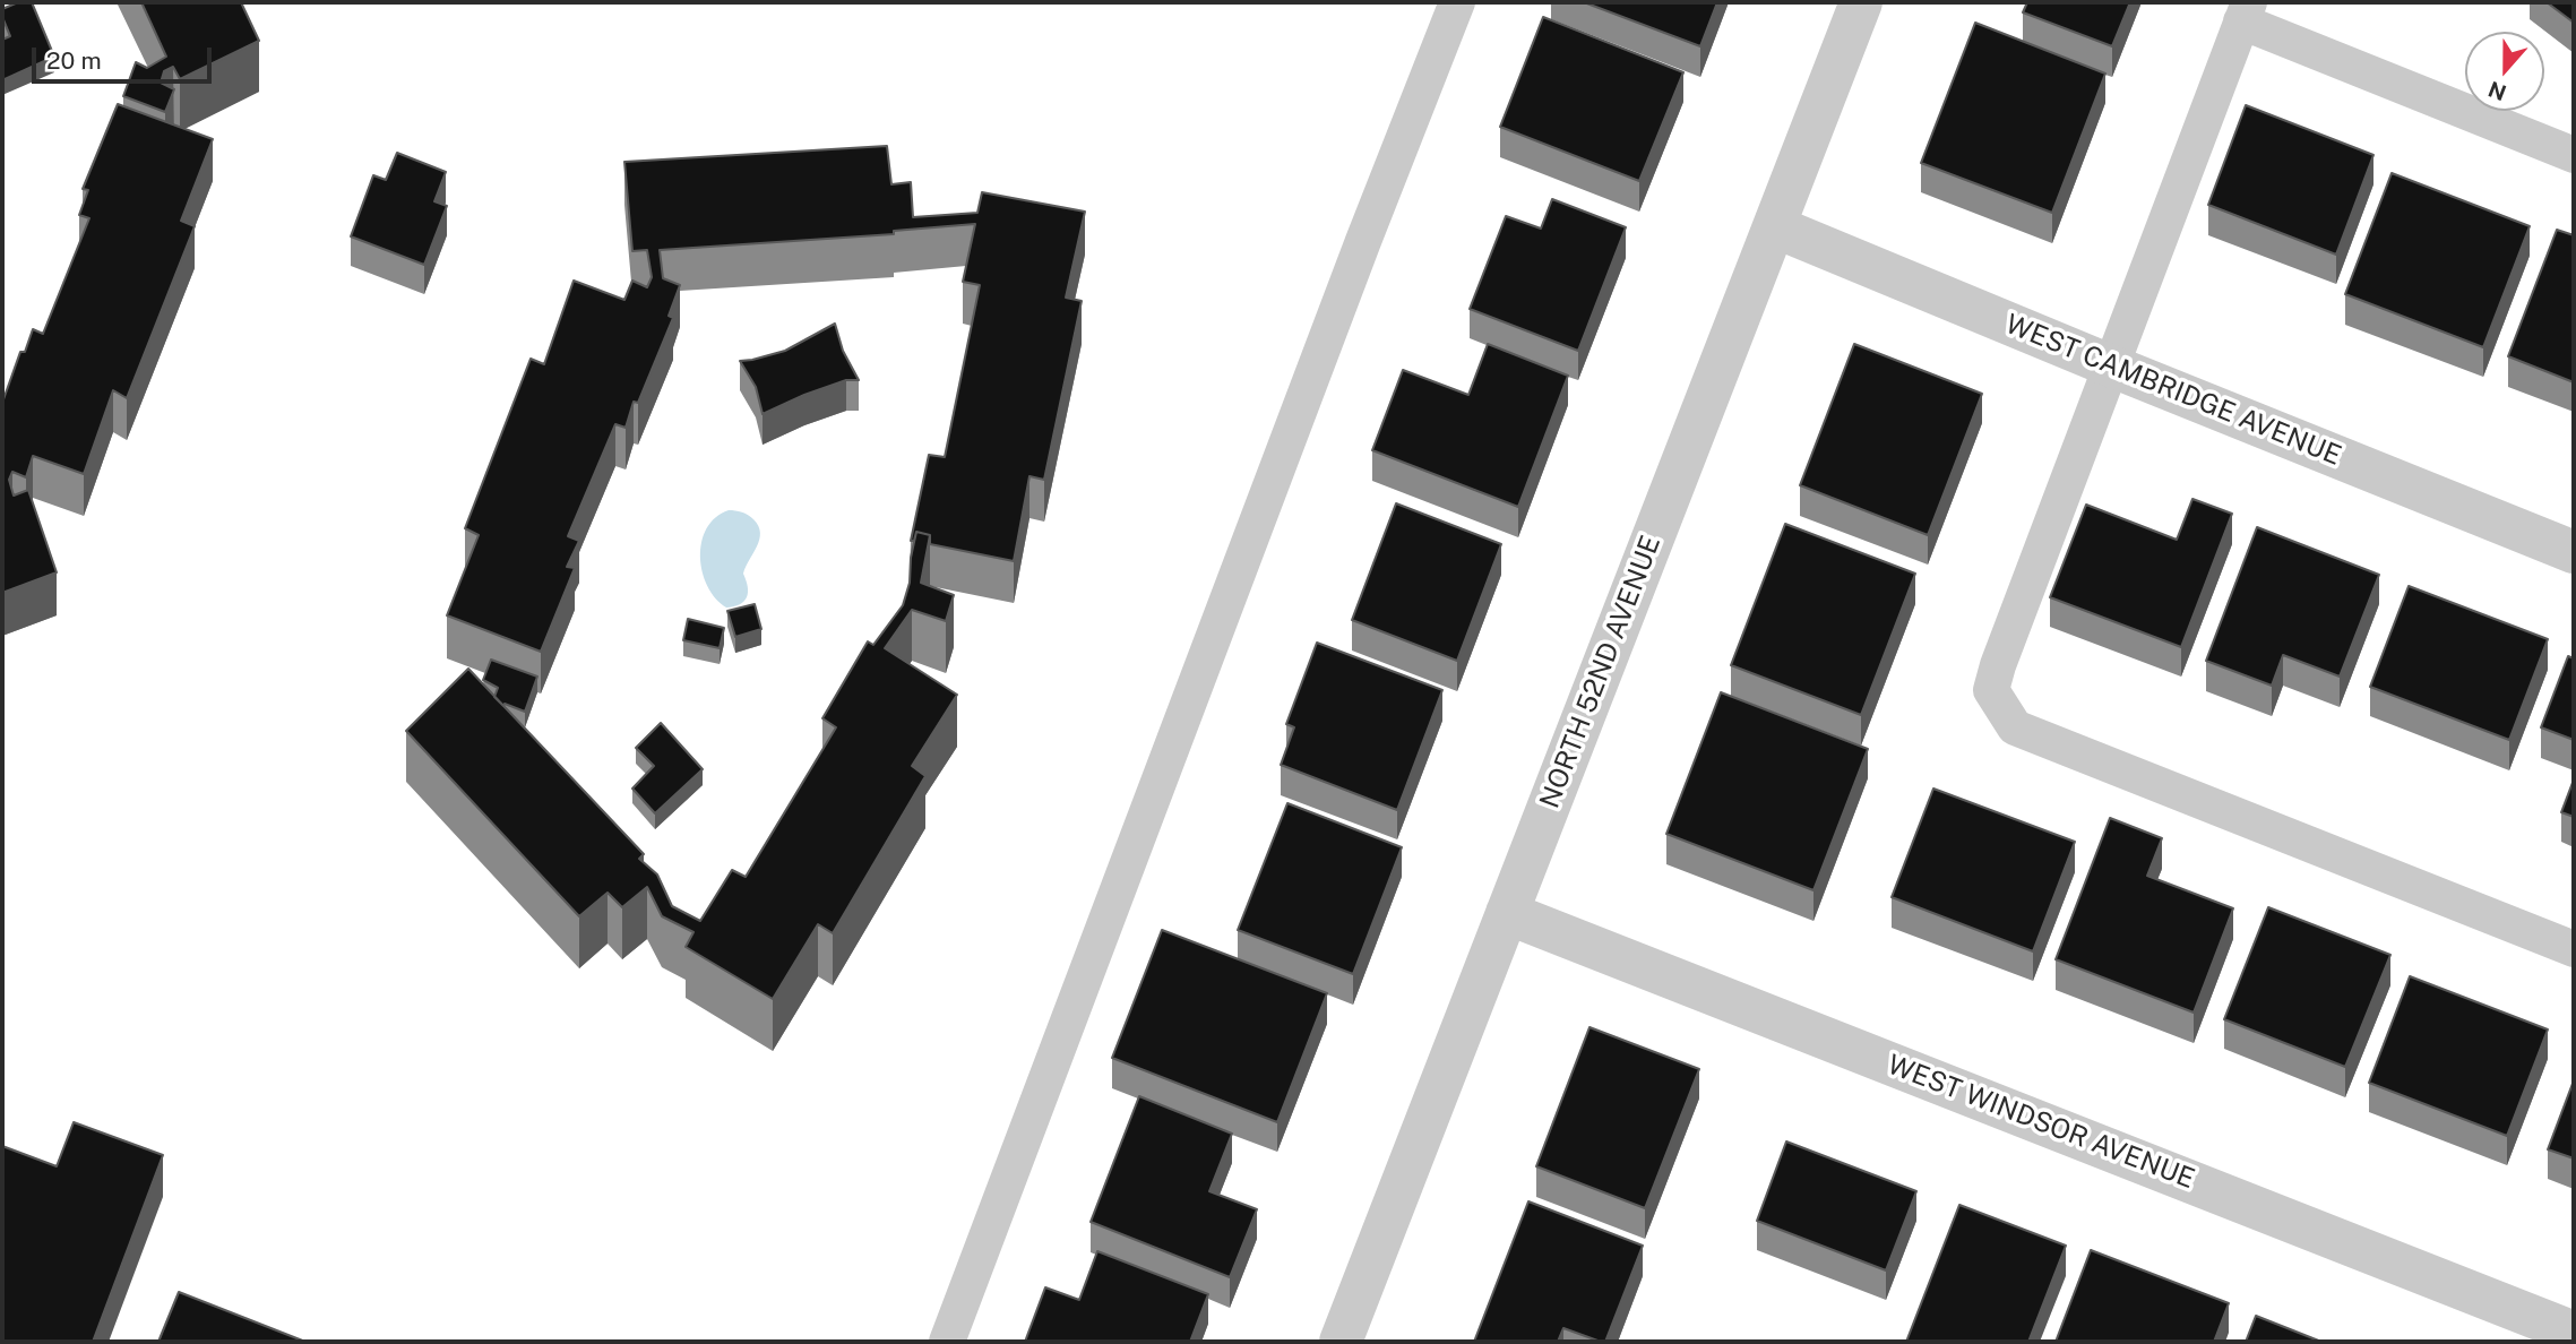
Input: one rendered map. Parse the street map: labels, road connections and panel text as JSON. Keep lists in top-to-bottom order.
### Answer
{
  "streets": {
    "street": ["WEST CAMBRIDGE AVENUE", "NORTH 52ND AVENUE", "WEST WINDSOR AVENUE"]
  },
  "crossings": [
    ["WEST CAMBRIDGE AVENUE", "NORTH 52ND AVENUE"],
    ["NORTH 52ND AVENUE", "WEST WINDSOR AVENUE"]
  ],
  "scale_bar": "20 m",
  "north": "bottom"
}
